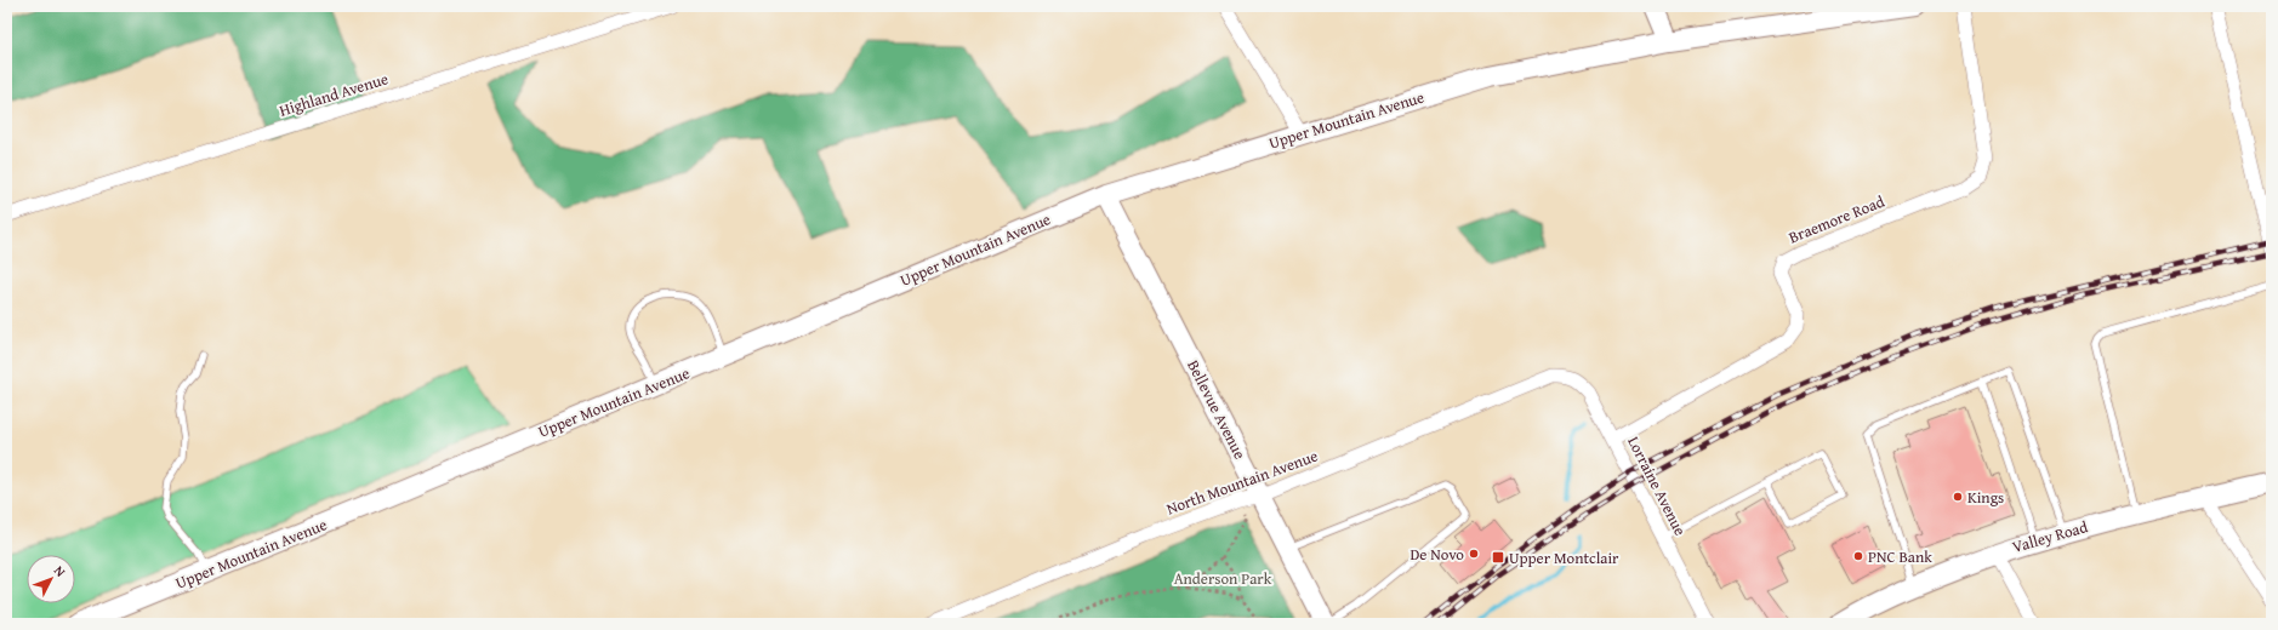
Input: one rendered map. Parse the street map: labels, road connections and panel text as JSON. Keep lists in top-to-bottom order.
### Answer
{
  "streets": {
    "street": [
      "Highland Avenue",
      "Upper Mountain Avenue",
      "Braemore Road",
      "Bellevue Avenue",
      "North Mountain Avenue",
      "Lorraine Avenue",
      "Valley Road"
    ]
  },
  "crossings": [
    ["Upper Mountain Avenue", "Bellevue Avenue"],
    ["Braemore Road", "Lorraine Avenue"],
    ["Bellevue Avenue", "North Mountain Avenue"],
    ["North Mountain Avenue", "Lorraine Avenue"]
  ],
  "parks": ["Anderson Park"],
  "places": {
    "other": ["Kings", "De Novo", "PNC Bank"],
    "transit": ["Upper Montclair"]
  },
  "north": "top right"
}
